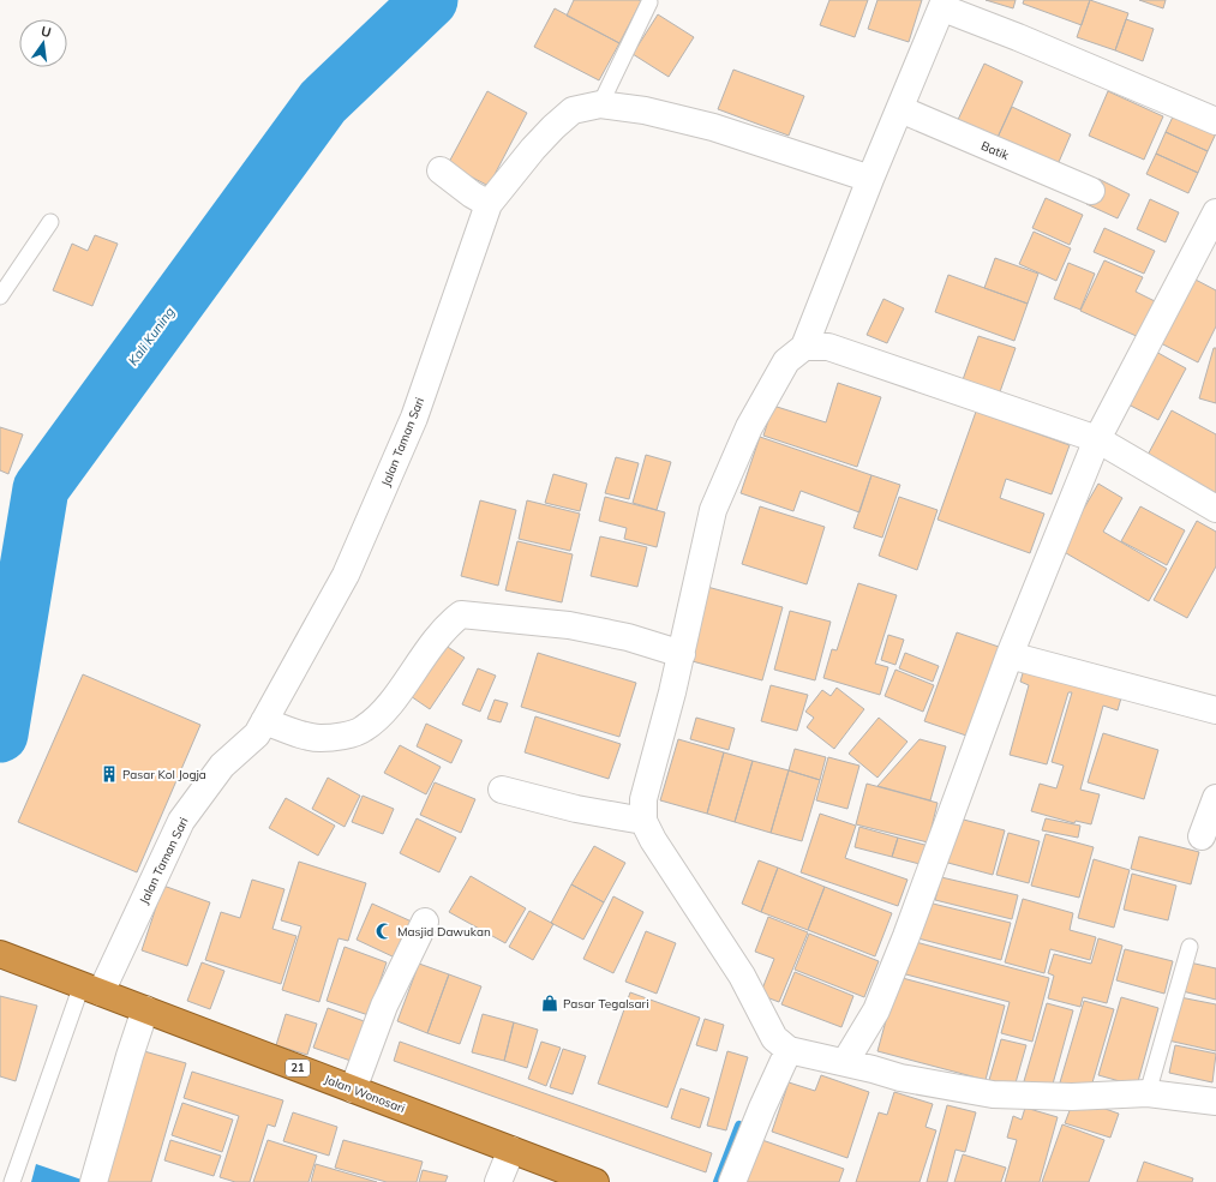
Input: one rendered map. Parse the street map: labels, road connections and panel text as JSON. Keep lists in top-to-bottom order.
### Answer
{
  "streets": {
    "highway": ["21", "Jalan Wonosari"],
    "street": ["Batik", "Jalan Taman Sari"]
  },
  "crossings": [
    ["Jalan Taman Sari", "Jalan Wonosari"]
  ],
  "water": ["Kali Kuning"],
  "places": {
    "building": ["Pasar Kol Jogja"],
    "mosque": ["Masjid Dawukan"],
    "shop": ["Pasar Tegalsari"]
  },
  "north": "top"
}
